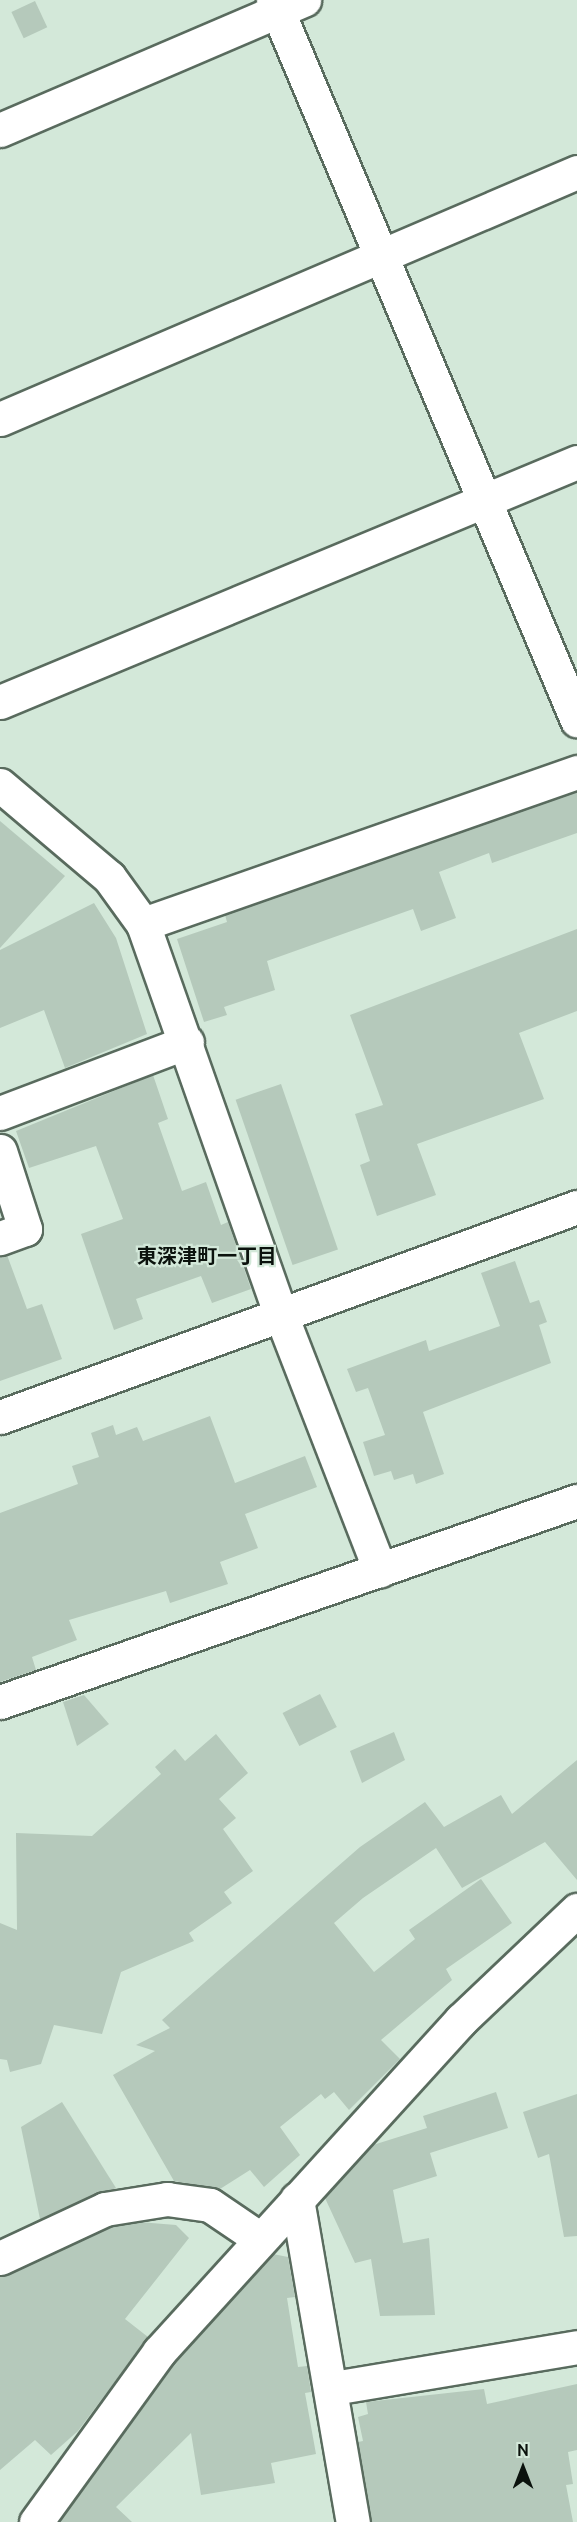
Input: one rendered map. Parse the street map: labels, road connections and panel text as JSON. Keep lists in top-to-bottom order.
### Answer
{
  "districts": ["東深津町一丁目"],
  "north": "top"
}
